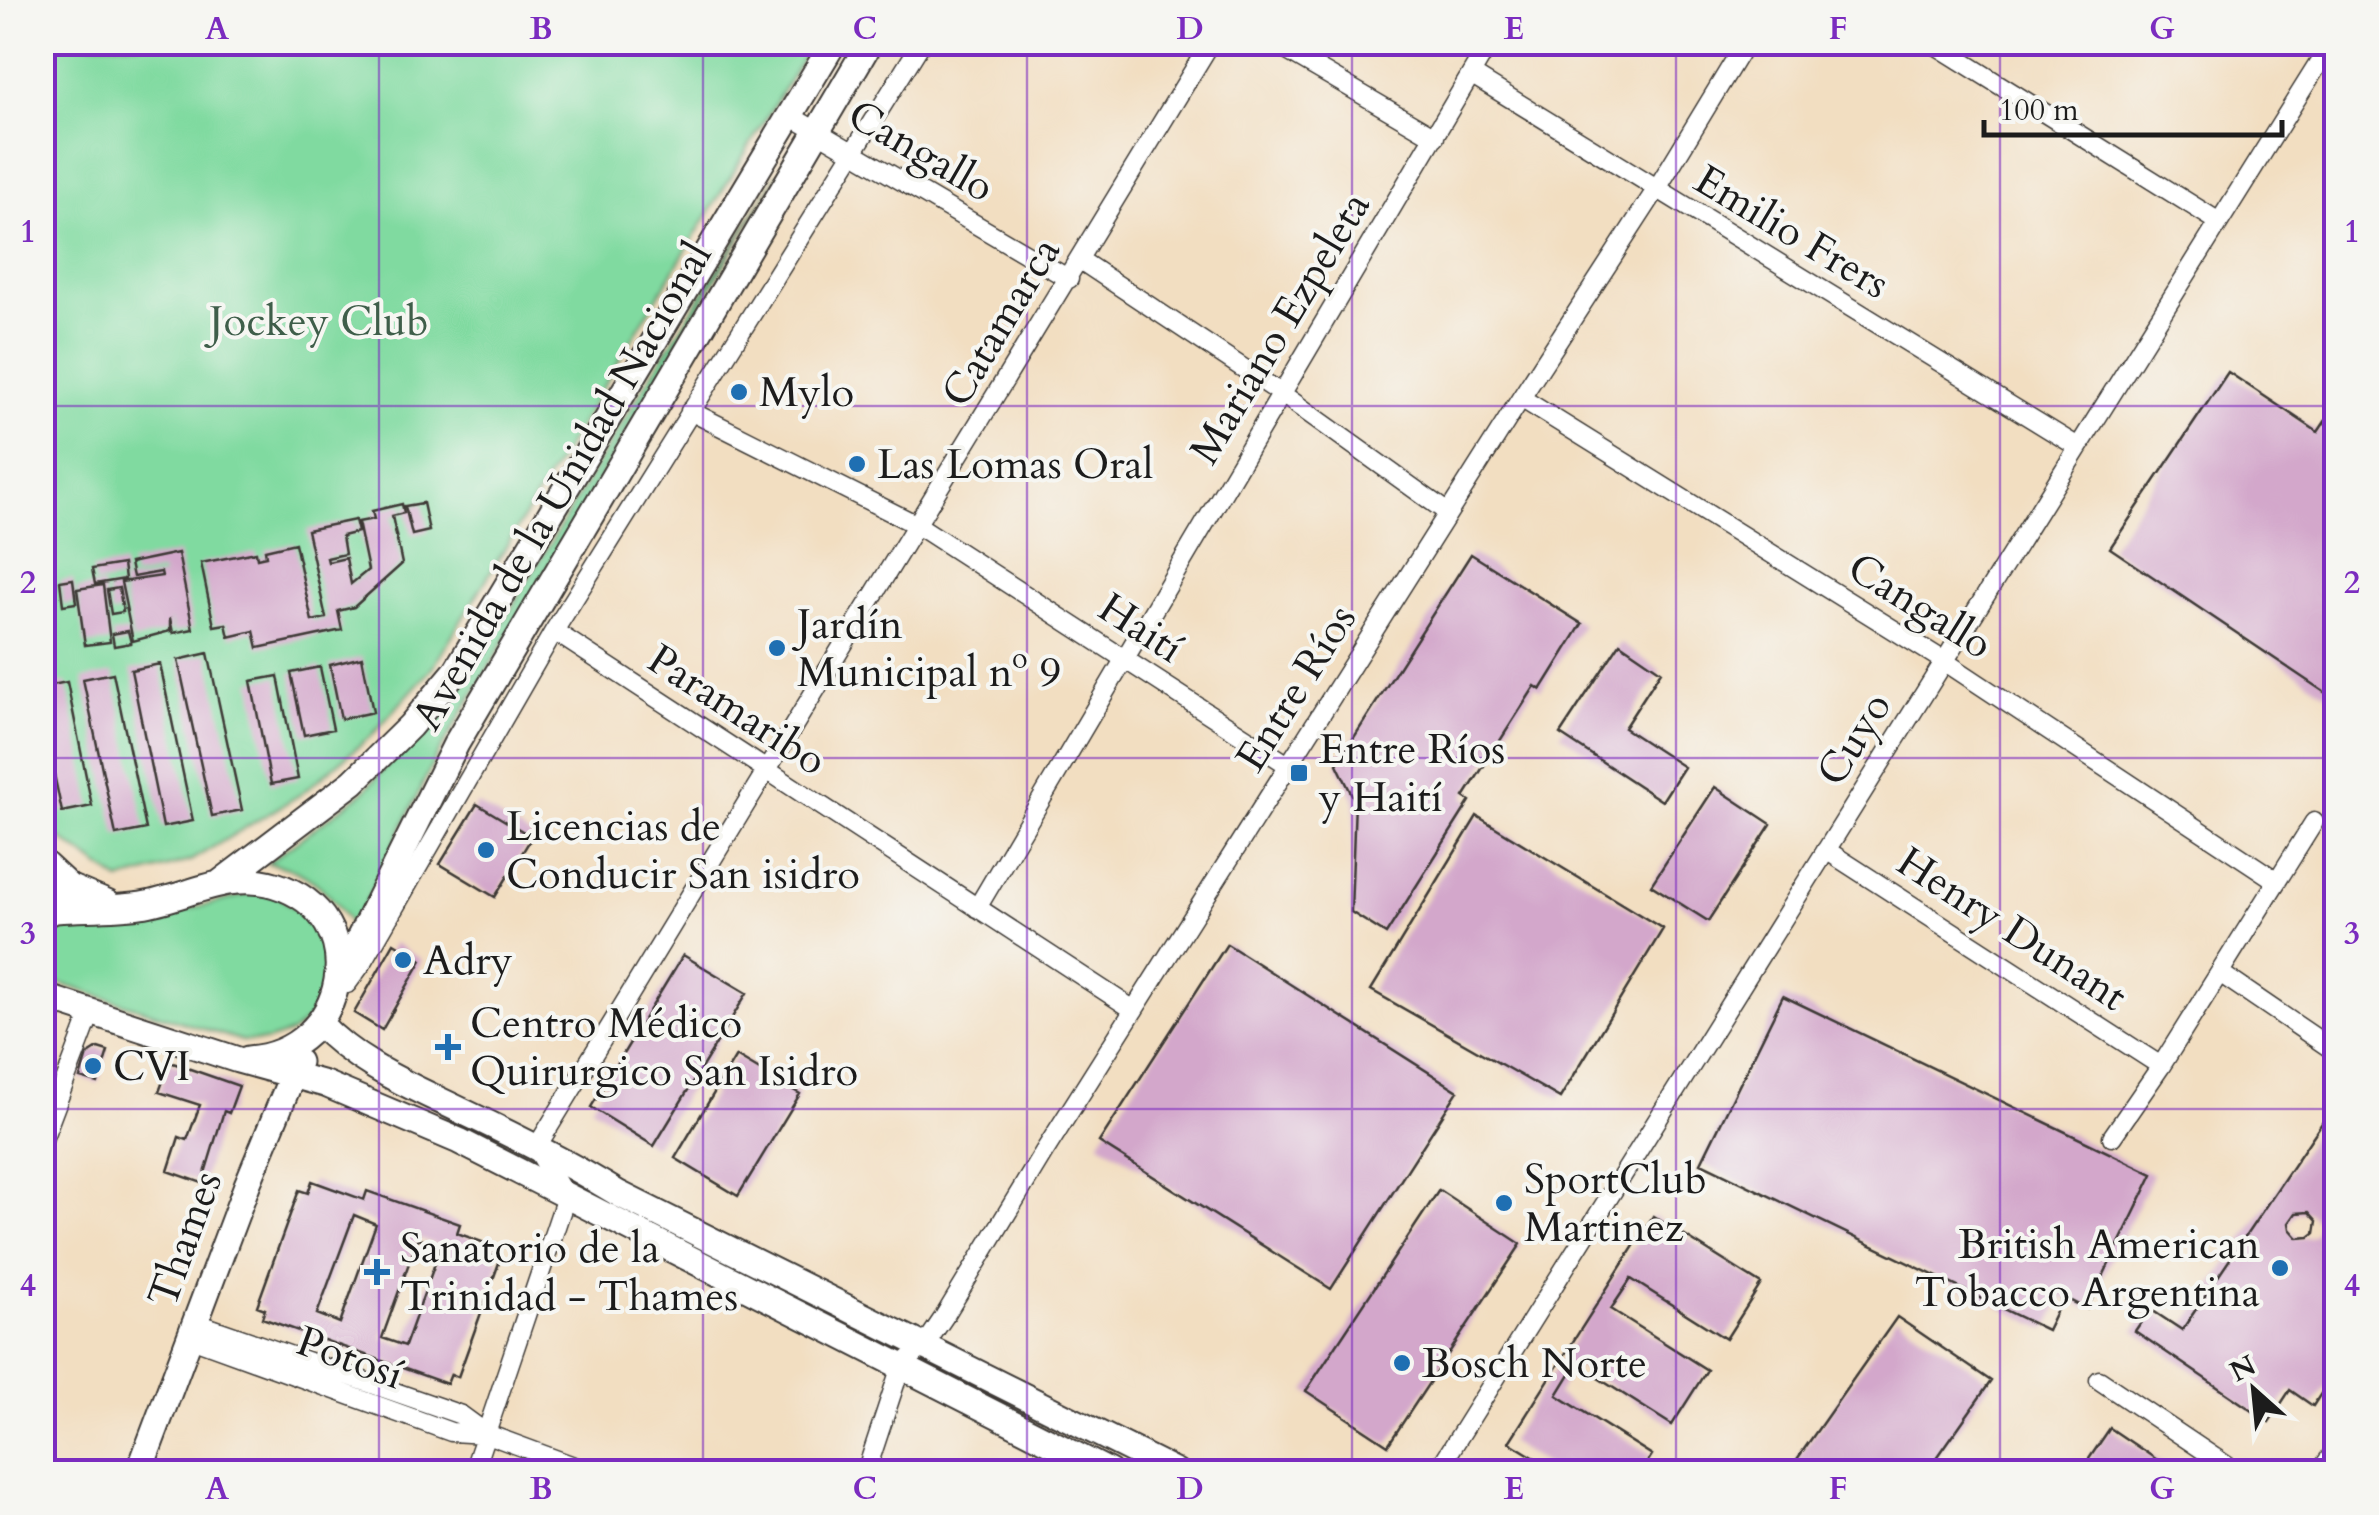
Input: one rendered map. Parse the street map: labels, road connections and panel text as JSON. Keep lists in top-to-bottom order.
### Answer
{
  "streets": {
    "main road": ["Avenida de la Unidad Nacional", "Thames"],
    "street": [
      "Cangallo",
      "Emilio Frers",
      "Catamarca",
      "Mariano Ezpeleta",
      "Haití",
      "Entre Ríos",
      "Paramaribo",
      "Cuyo",
      "Henry Dunant",
      "Potosí"
    ]
  },
  "crossings": [
    ["Cangallo", "Catamarca"],
    ["Cangallo", "Avenida de la Unidad Nacional"],
    ["Cangallo", "Entre Ríos"],
    ["Cangallo", "Cuyo"],
    ["Emilio Frers", "Mariano Ezpeleta"],
    ["Emilio Frers", "Entre Ríos"],
    ["Emilio Frers", "Cuyo"],
    ["Catamarca", "Haití"],
    ["Catamarca", "Paramaribo"],
    ["Mariano Ezpeleta", "Haití"],
    ["Mariano Ezpeleta", "Paramaribo"],
    ["Avenida de la Unidad Nacional", "Thames"],
    ["Haití", "Entre Ríos"],
    ["Entre Ríos", "Paramaribo"],
    ["Cuyo", "Henry Dunant"],
    ["Thames", "Potosí"]
  ],
  "parks": ["Jockey Club"],
  "places": {
    "other": [
      "Mylo",
      "Las Lomas Oral",
      "Jardín Municipal nº 9",
      "Licencias de Conducir San isidro",
      "Adry",
      "CVI",
      "SportClub Martinez",
      "British American Tobacco Argentina",
      "Bosch Norte"
    ],
    "transit": ["Entre Ríos y Haití"],
    "health": ["Centro Médico Quirurgico San Isidro", "Sanatorio de la Trinidad - Thames"]
  },
  "scale_bar": "100 m",
  "north": "top left",
  "grid": {
    "columns": [
      "A",
      "B",
      "C",
      "D",
      "E",
      "F",
      "G"
    ],
    "rows": [
      "1",
      "2",
      "3",
      "4"
    ]
  }
}
